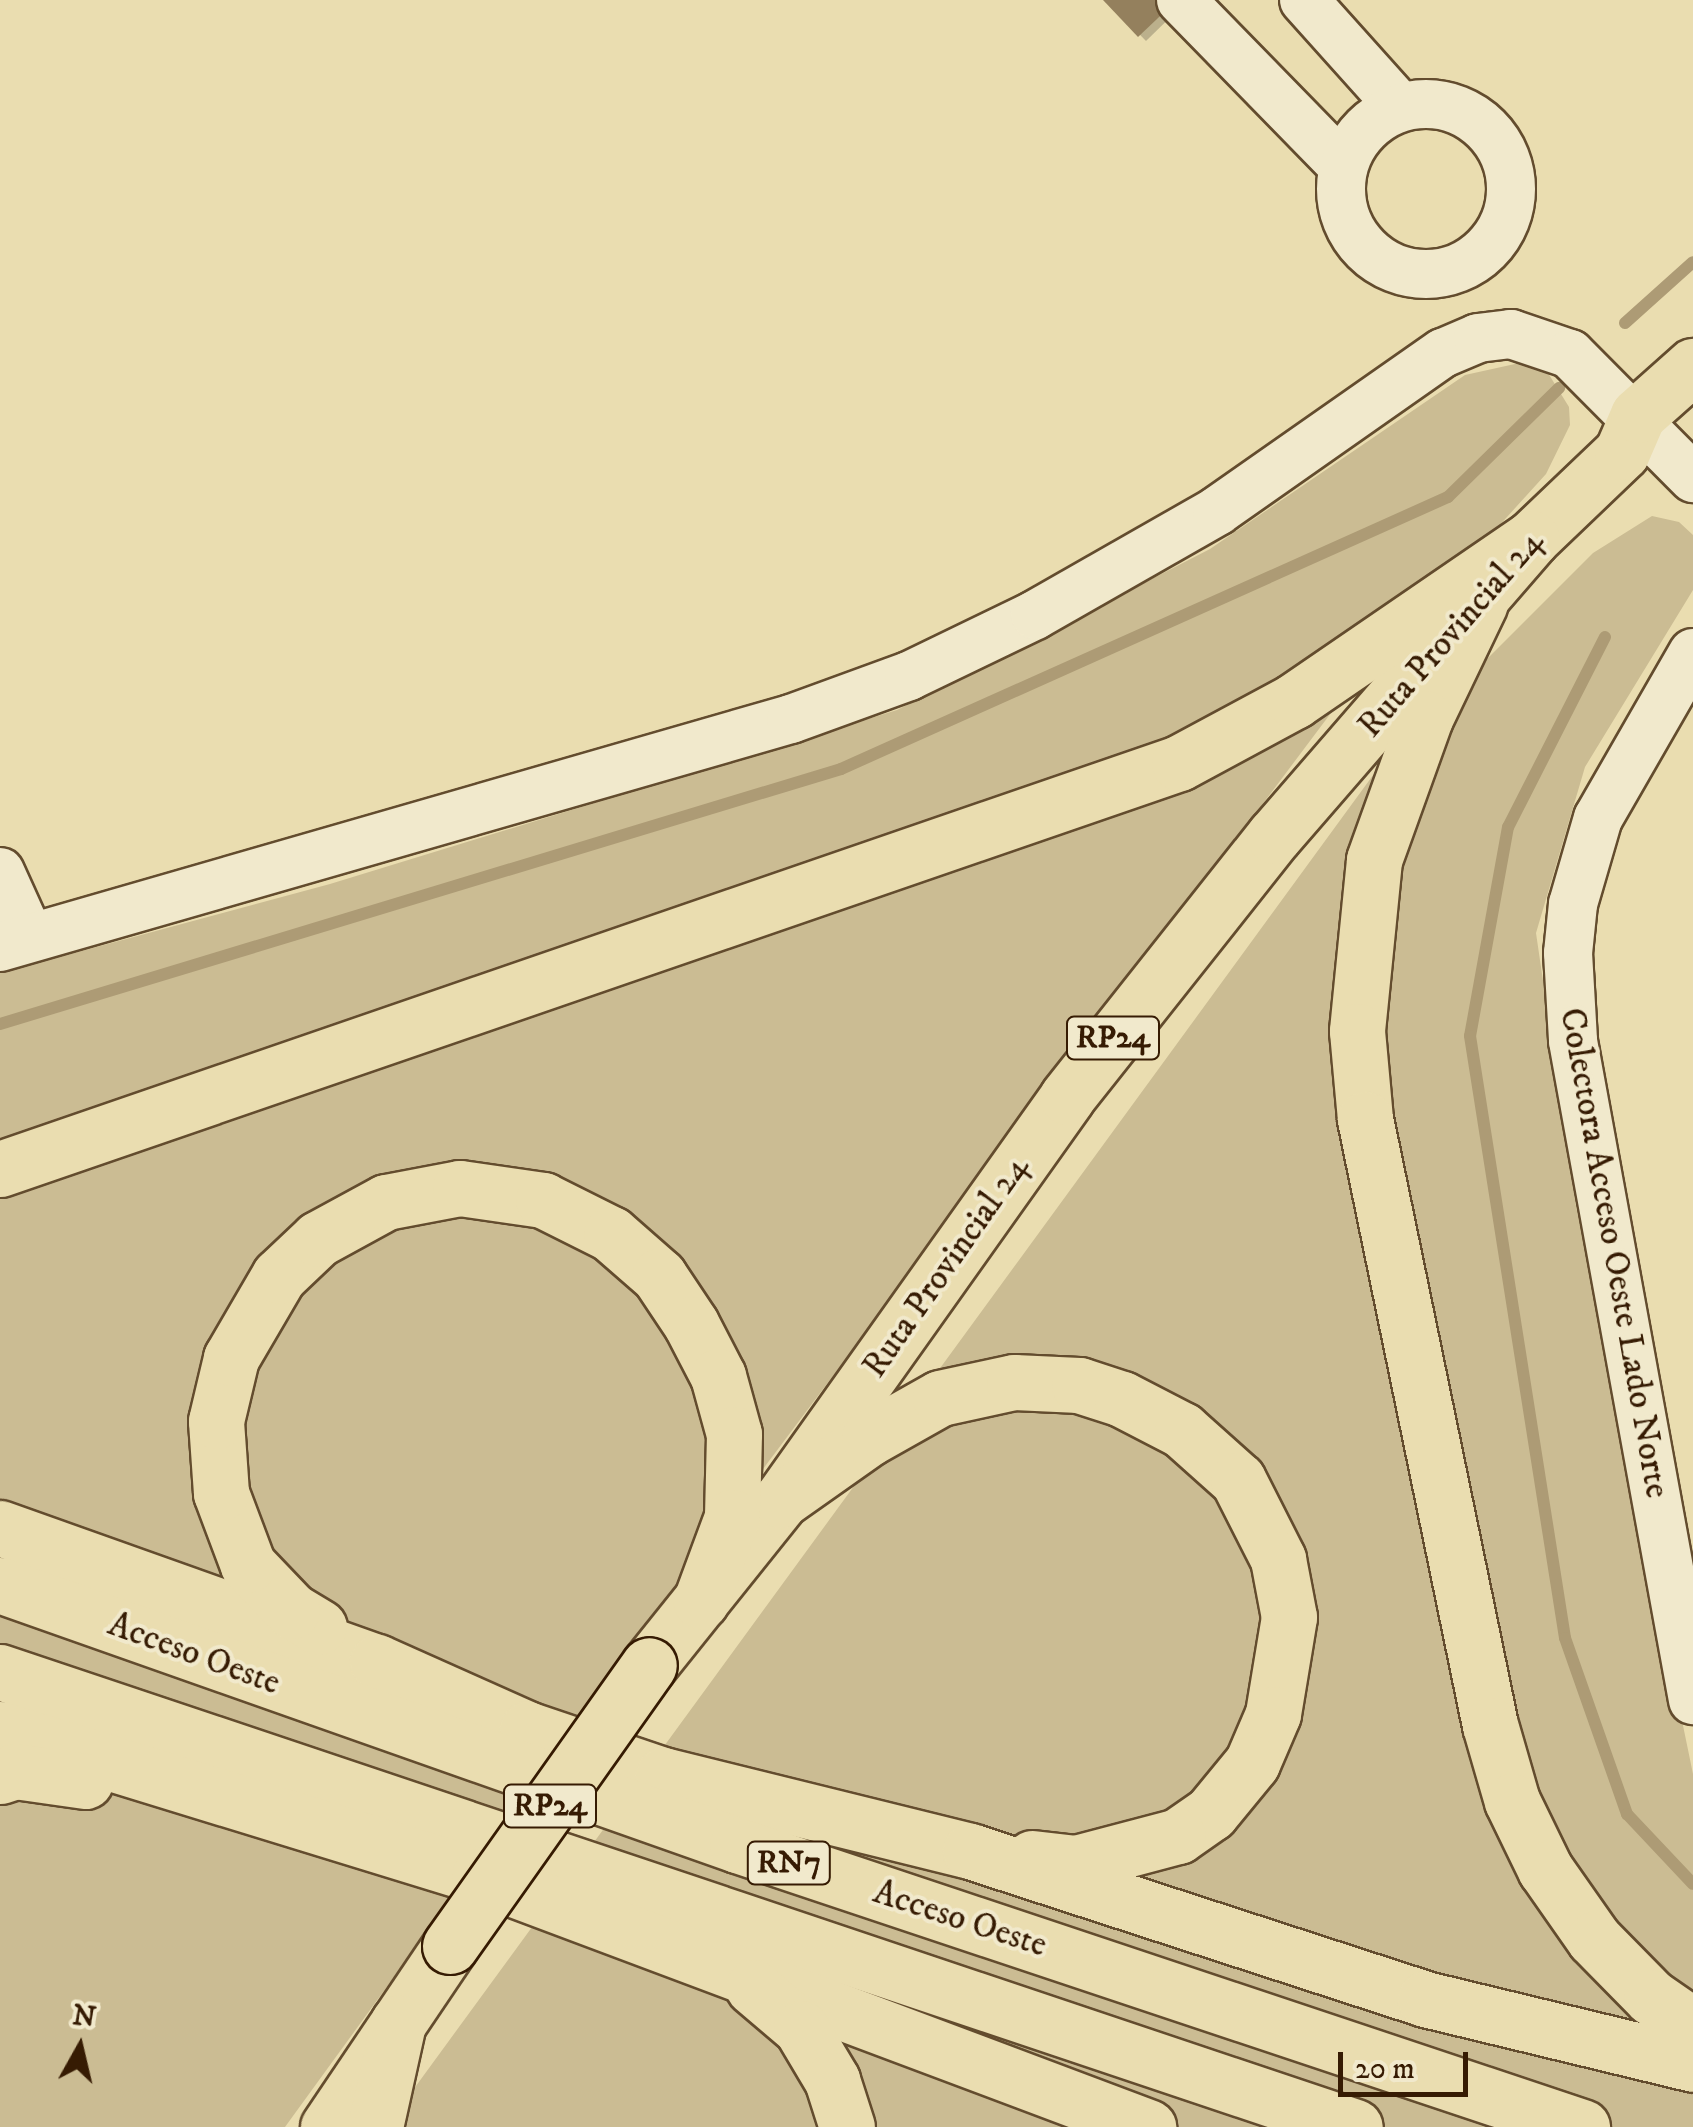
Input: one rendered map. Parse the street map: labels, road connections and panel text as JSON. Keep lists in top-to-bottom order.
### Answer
{
  "streets": {
    "main road": [
      "Ruta Provincial 24",
      "RP24",
      "Acceso Oeste",
      "RN7"
    ],
    "street": ["Colectora Acceso Oeste Lado Norte"]
  },
  "scale_bar": "20 m",
  "north": "top"
}
